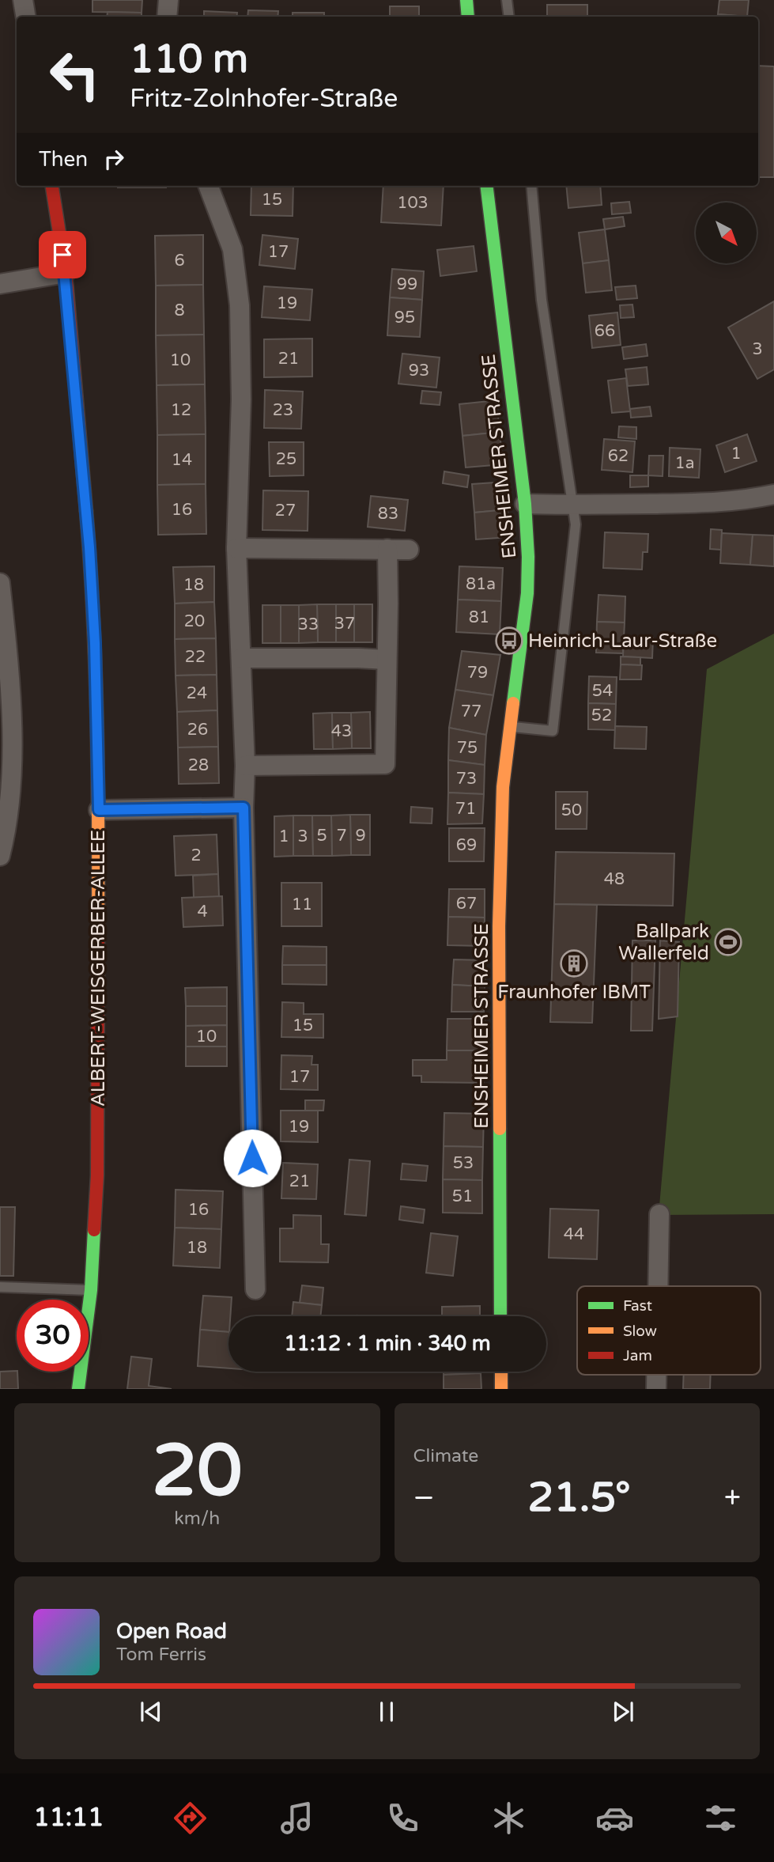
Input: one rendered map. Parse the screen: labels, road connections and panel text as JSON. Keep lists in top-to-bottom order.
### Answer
{
  "streets": {
    "street": ["ENSHEIMER STRASSE", "ALBERT-WEISGERBER-ALLEE"]
  },
  "places": {
    "bus stop": ["Heinrich-Laur-Straße"],
    "sports": ["Ballpark Wallerfeld"],
    "building": ["Fraunhofer IBMT"]
  },
  "house_numbers": [
    "15",
    "103",
    "17",
    "6",
    "99",
    "19",
    "8",
    "95",
    "66",
    "3",
    "21",
    "10",
    "93",
    "12",
    "23",
    "1",
    "62",
    "25",
    "14",
    "1a",
    "16",
    "27",
    "83",
    "81a",
    "18",
    "81",
    "20",
    "37",
    "33",
    "22",
    "79",
    "54",
    "24",
    "77",
    "52",
    "26",
    "43",
    "75",
    "28",
    "73",
    "71",
    "50",
    "5",
    "7",
    "9",
    "1",
    "3",
    "69",
    "2",
    "48",
    "67",
    "11",
    "4",
    "15",
    "10",
    "17",
    "19",
    "53",
    "21",
    "51",
    "16",
    "44",
    "18"
  ],
  "legend": ["Fast", "Slow", "Jam"],
  "north": "bottom right",
  "page": {
    "turn": ["110 m", "Fritz-Zolnhofer-Straße"],
    "then": "Then",
    "limit": "30",
    "trip": "11:12 · 1 min · 340 m",
    "tile": [
      ["20", "km/h"],
      "Climate"
    ],
    "heat": ["−", "21.5°", "+"],
    "song": ["Open Road", "Tom Ferris"],
    "tabs": "11:11"
  }
}
